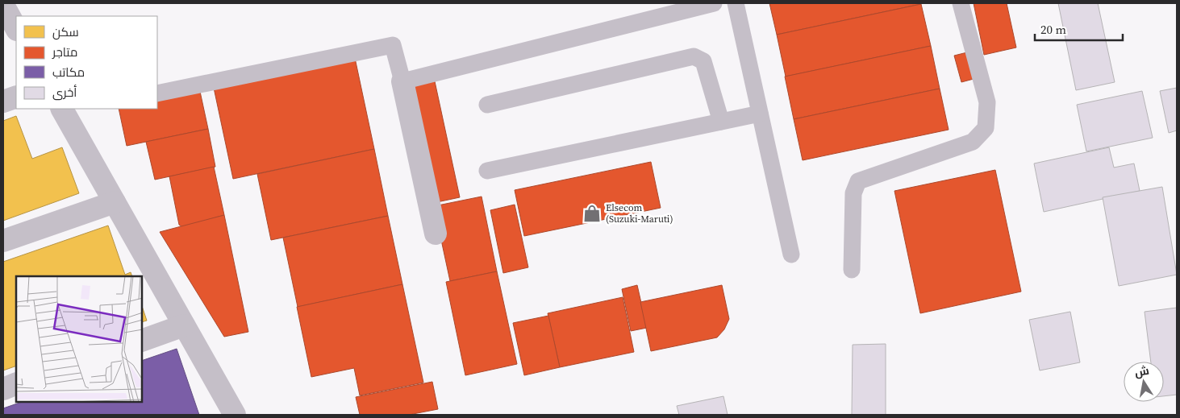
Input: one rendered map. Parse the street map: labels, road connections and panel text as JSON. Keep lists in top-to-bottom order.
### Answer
{
  "places": {
    "shop": ["Elsecom (Suzuki-Maruti)"]
  },
  "legend": [
    "سكن",
    "متاجر",
    "مكاتب",
    "أخرى"
  ],
  "scale_bar": "20 m",
  "north": "top"
}
